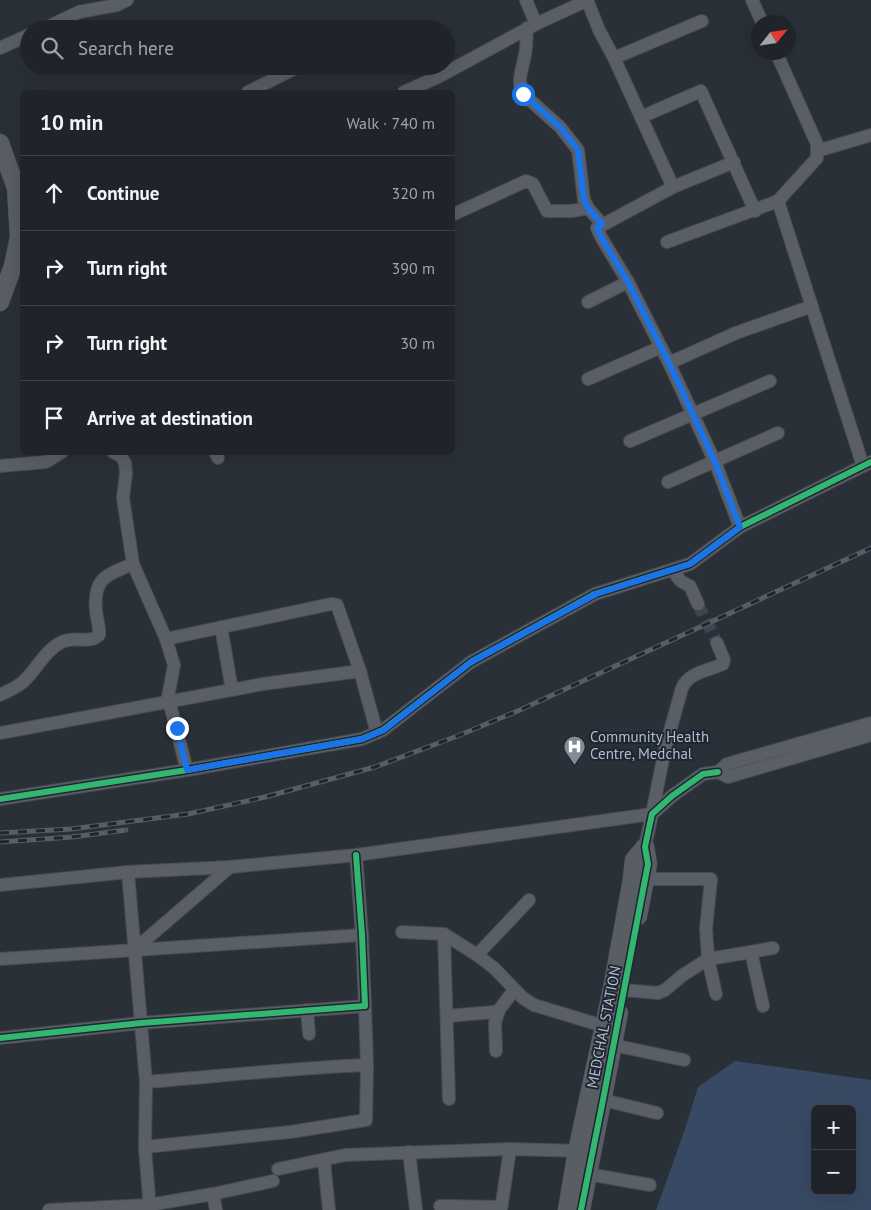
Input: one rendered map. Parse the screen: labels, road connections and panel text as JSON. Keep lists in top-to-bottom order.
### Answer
{
  "streets": {
    "street": ["MEDCHAL STATION"]
  },
  "places": {
    "hospital": ["Community Health Centre, Medchal"]
  },
  "north": "top right",
  "page": {
    "search": "Search here",
    "heading": ["10 min", "Walk · 740 m"],
    "list": [
      ["Continue", "320 m"],
      ["Turn right", "390 m"],
      ["Turn right", "30 m"],
      "Arrive at destination"
    ],
    "map_buttons": ["+", "−"]
  }
}
